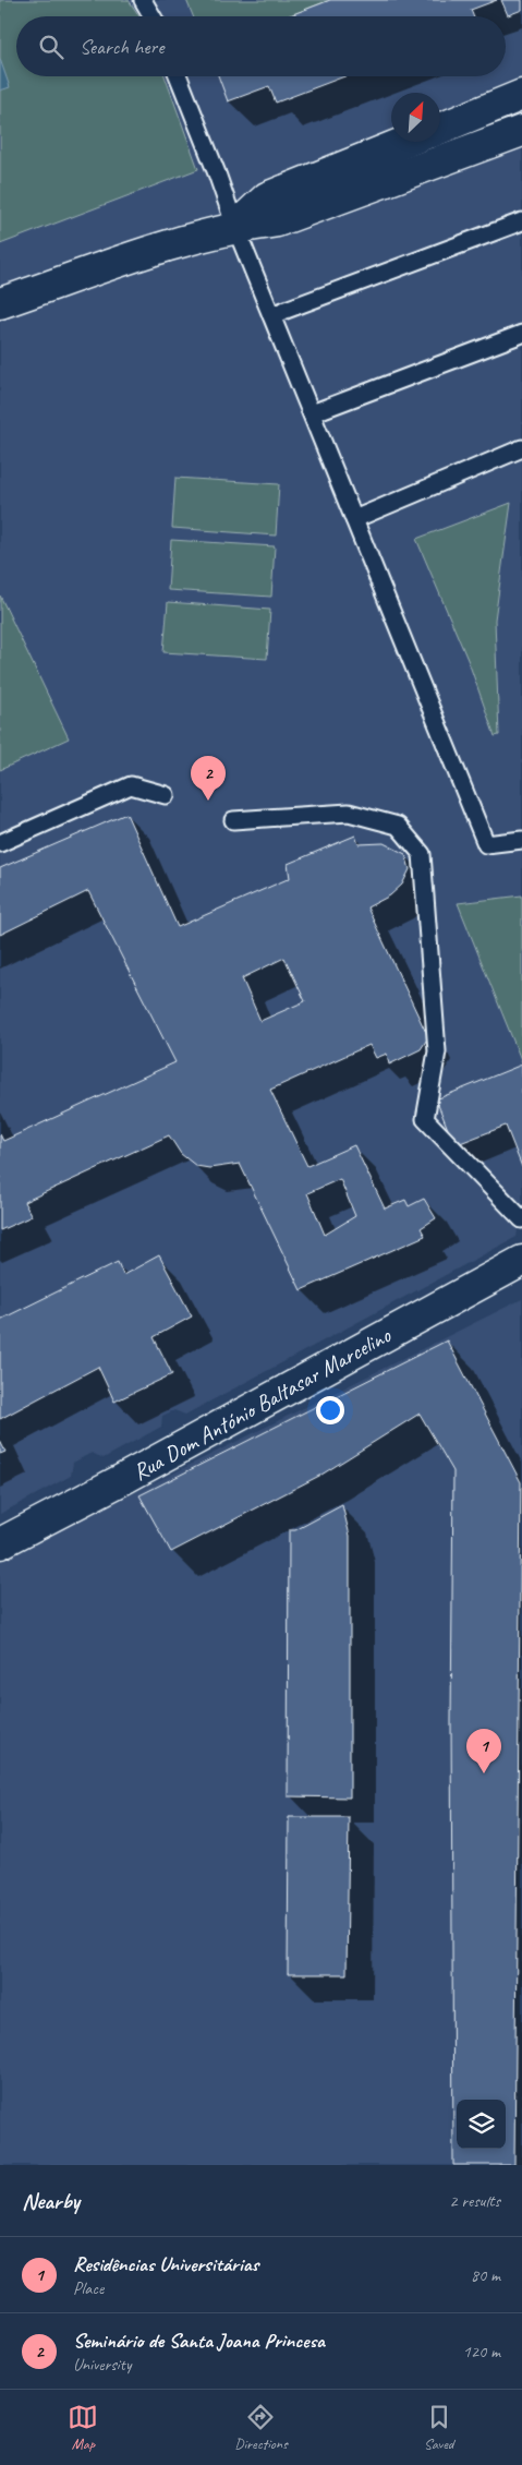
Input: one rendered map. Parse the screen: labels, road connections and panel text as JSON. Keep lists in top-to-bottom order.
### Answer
{
  "streets": {
    "street": ["Rua Dom António Baltasar Marcelino"]
  },
  "north": "top right",
  "page": {
    "search": "Search here",
    "pins": ["2", "1"],
    "heading": ["Nearby", "2 results"],
    "list": [
      {
        "mark": "1",
        "name": "Residências Universitárias",
        "note": "Place",
        "value": "80 m"
      },
      {
        "mark": "2",
        "name": "Seminário de Santa Joana Princesa",
        "note": "University",
        "value": "120 m"
      }
    ],
    "nav": ["Map", "Directions", "Saved"]
  }
}
